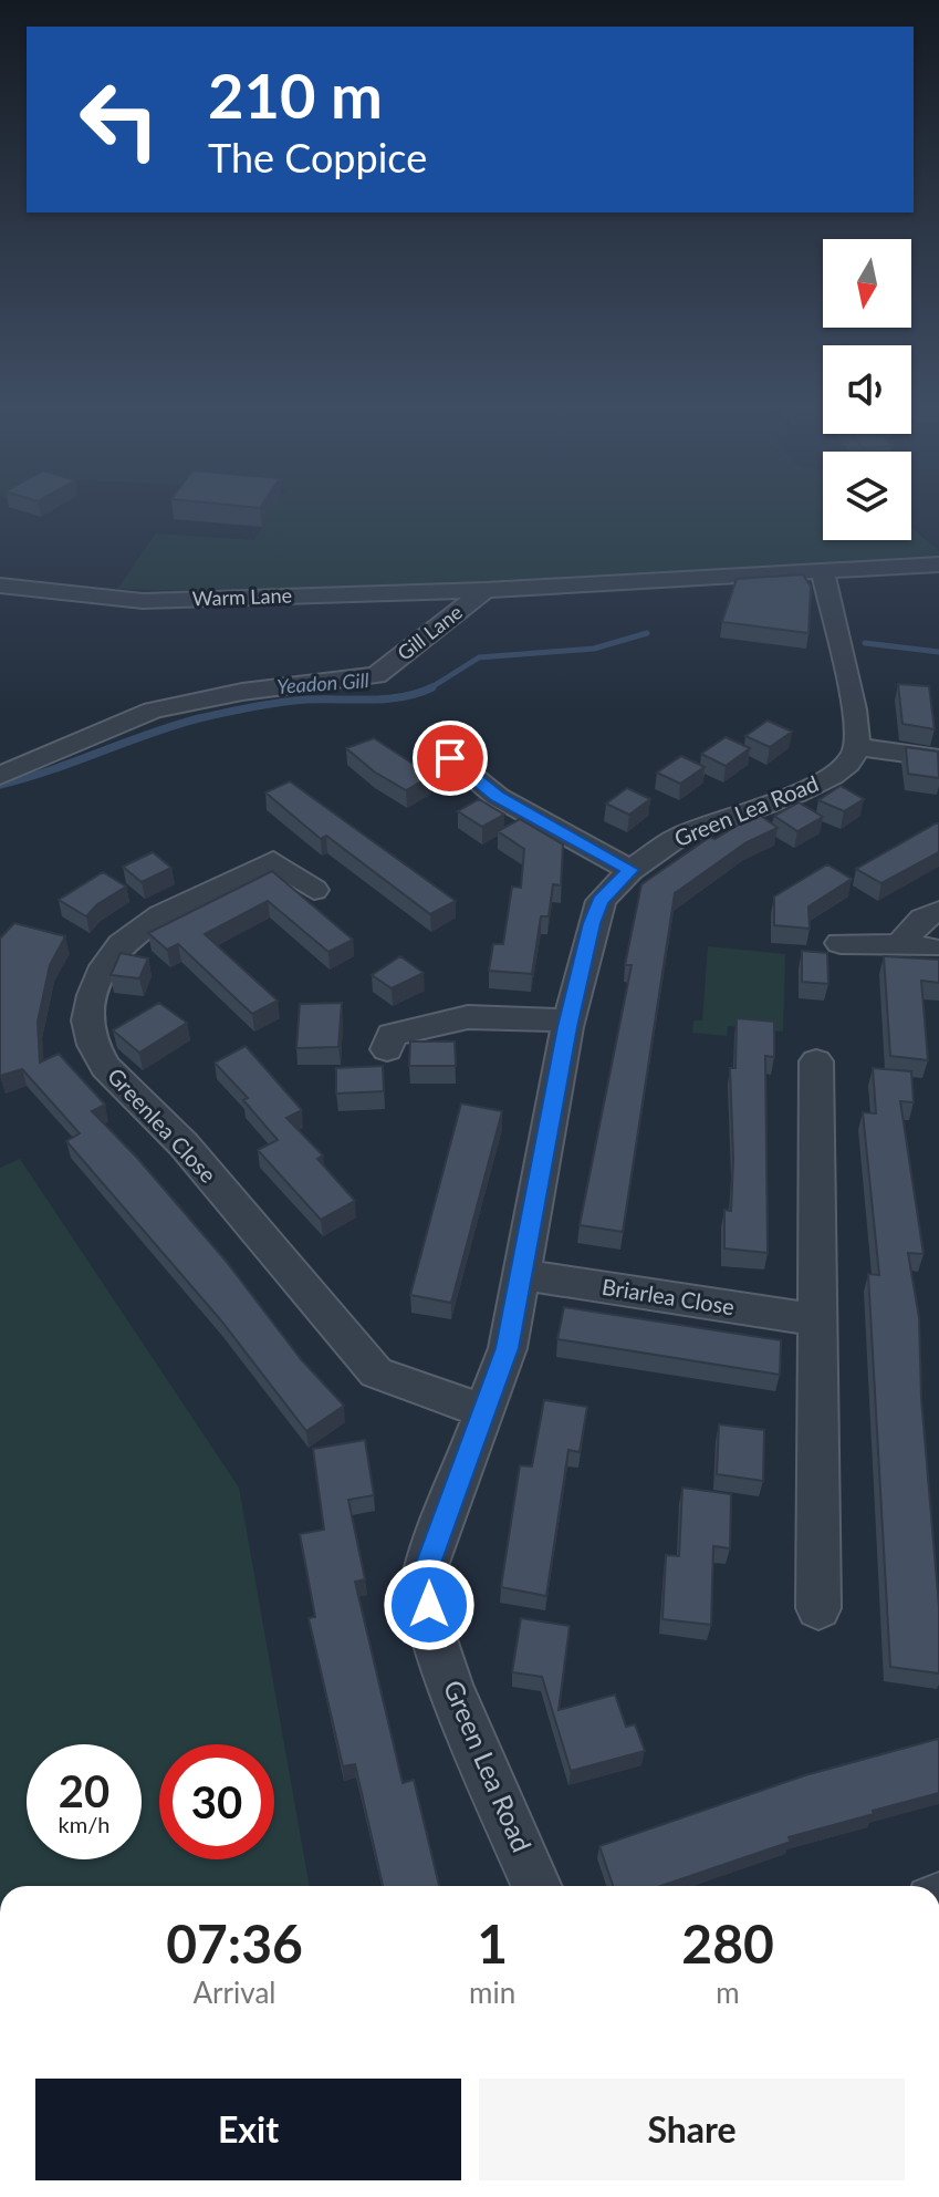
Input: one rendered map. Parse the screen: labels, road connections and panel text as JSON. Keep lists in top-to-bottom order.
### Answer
{
  "streets": {
    "street": [
      "Warm Lane",
      "Gill Lane",
      "Green Lea Road",
      "Greenlea Close",
      "Briarlea Close"
    ]
  },
  "crossings": [
    ["Warm Lane", "Gill Lane"],
    ["Green Lea Road", "Greenlea Close"],
    ["Green Lea Road", "Briarlea Close"]
  ],
  "water": ["Yeadon Gill"],
  "north": "bottom",
  "page": {
    "turn": ["210 m", "The Coppice"],
    "speed": "20 km/h",
    "limit": "30",
    "eta": [
      "07:36",
      "Arrival",
      "1",
      "min",
      "280",
      "m"
    ],
    "buttons": ["Exit", "Share"]
  }
}
